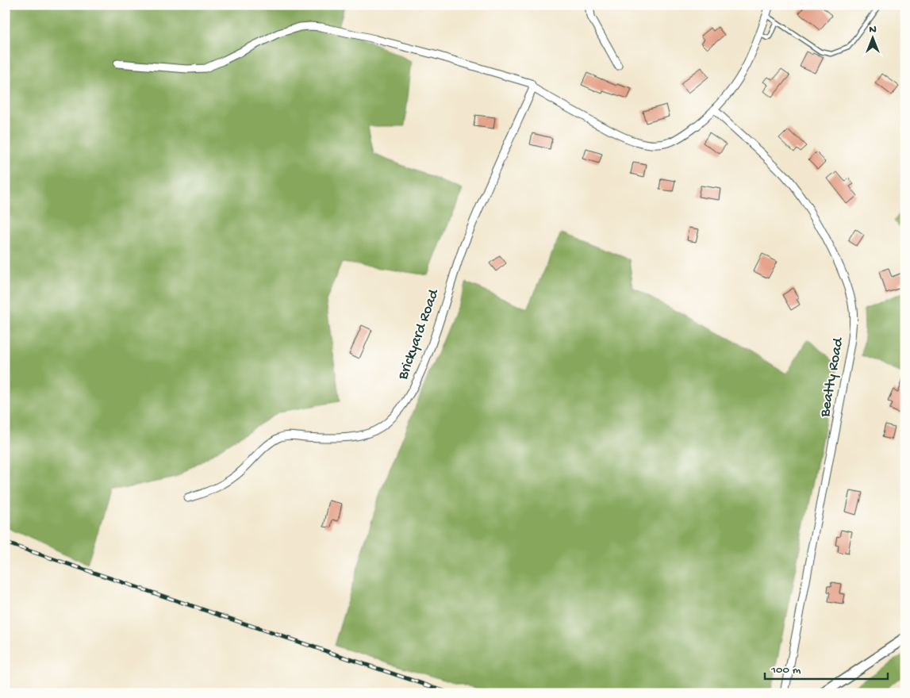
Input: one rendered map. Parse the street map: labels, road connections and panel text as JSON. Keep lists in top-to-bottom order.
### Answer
{
  "streets": {
    "street": ["Brickyard Road", "Beatty Road"]
  },
  "scale_bar": "100 m",
  "north": "top"
}
